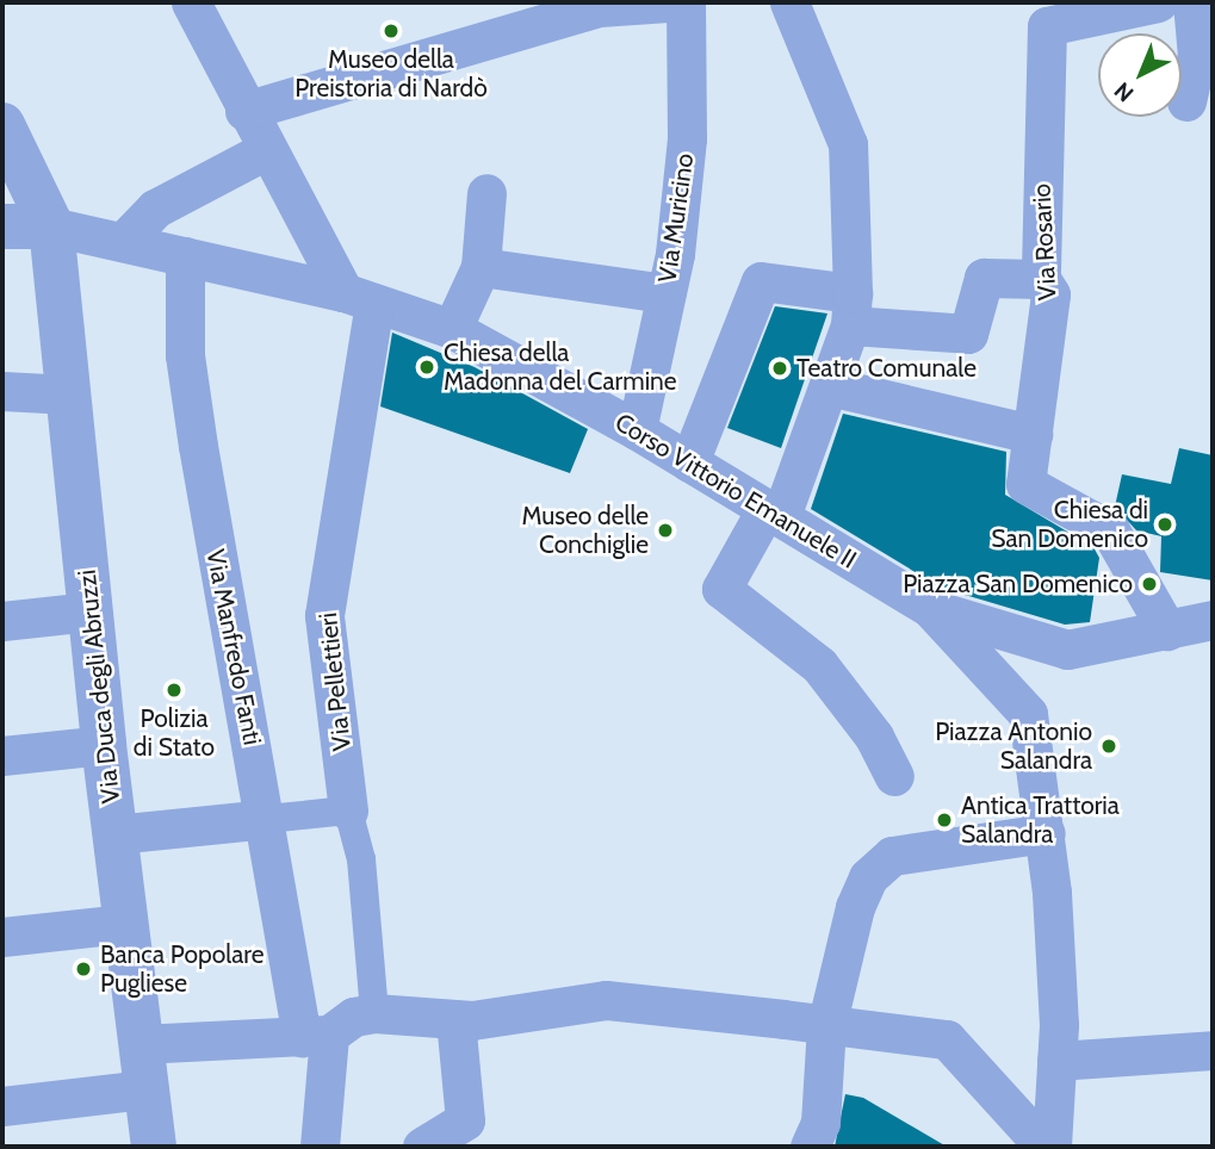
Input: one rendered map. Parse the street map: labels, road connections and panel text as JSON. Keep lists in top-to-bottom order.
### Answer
{
  "streets": {
    "street": [
      "Via Muricino",
      "Via Rosario",
      "Corso Vittorio Emanuele II",
      "Via Manfredo Fanti",
      "Via Pellettieri",
      "Via Duca degli Abruzzi"
    ]
  },
  "crossings": [
    ["Via Muricino", "Corso Vittorio Emanuele II"],
    ["Corso Vittorio Emanuele II", "Via Manfredo Fanti"],
    ["Corso Vittorio Emanuele II", "Via Pellettieri"],
    ["Corso Vittorio Emanuele II", "Via Duca degli Abruzzi"]
  ],
  "places": [
    "Museo della Preistoria di Nardò",
    "Chiesa della Madonna del Carmine",
    "Teatro Comunale",
    "Chiesa di San Domenico",
    "Museo delle Conchiglie",
    "Piazza San Domenico",
    "Polizia di Stato",
    "Piazza Antonio Salandra",
    "Antica Trattoria Salandra",
    "Banca Popolare Pugliese"
  ],
  "north": "bottom left"
}
